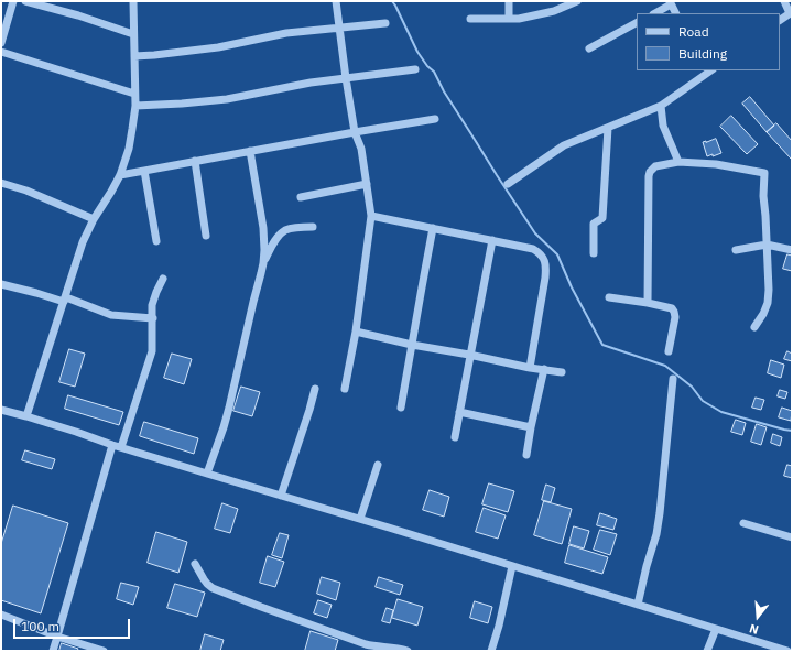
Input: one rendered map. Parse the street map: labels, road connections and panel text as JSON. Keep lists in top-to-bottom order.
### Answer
{
  "legend": ["Road", "Building"],
  "scale_bar": "100 m",
  "north": "bottom"
}
